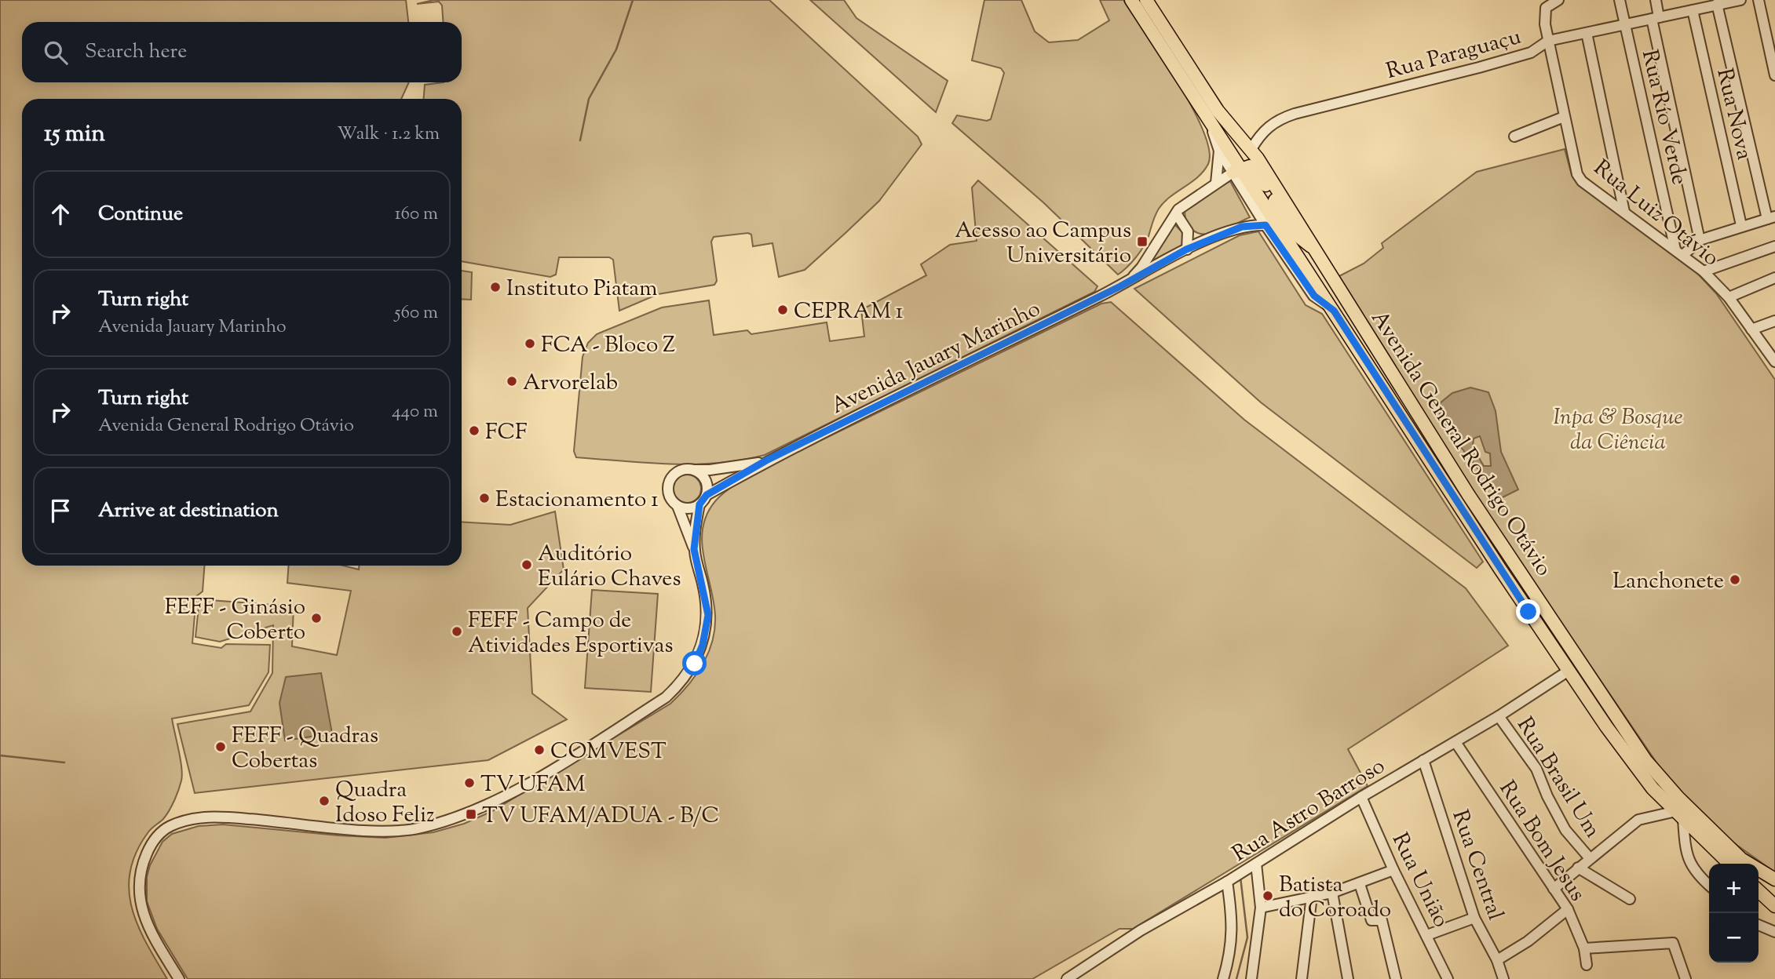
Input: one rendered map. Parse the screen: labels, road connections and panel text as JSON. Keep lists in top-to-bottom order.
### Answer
{
  "streets": {
    "main road": ["Avenida General Rodrigo Otávio"],
    "street": [
      "Rua Paraguaçu",
      "Rua Nova",
      "Rua Río Verde",
      "Rua Luiz Otávio",
      "Avenida Jauary Marinho",
      "Rua Brasil Um",
      "Rua Astro Barroso",
      "Rua Bom Jesus",
      "Rua Central",
      "Rua União"
    ]
  },
  "crossings": [
    ["Rua Paraguaçu", "Rua Nova"],
    ["Rua Paraguaçu", "Rua Río Verde"],
    ["Rua Paraguaçu", "Rua Luiz Otávio"],
    ["Rua Paraguaçu", "Avenida General Rodrigo Otávio"],
    ["Rua Río Verde", "Rua Luiz Otávio"],
    ["Avenida Jauary Marinho", "Avenida General Rodrigo Otávio"],
    ["Avenida General Rodrigo Otávio", "Rua Astro Barroso"],
    ["Rua Brasil Um", "Rua Astro Barroso"],
    ["Rua Astro Barroso", "Rua Bom Jesus"],
    ["Rua Astro Barroso", "Rua Central"],
    ["Rua Astro Barroso", "Rua União"]
  ],
  "parks": ["Inpa & Bosque da Ciência"],
  "places": {
    "transit": ["Acesso ao Campus Universitário", "TV UFAM/ADUA - B/C"],
    "other": [
      "Instituto Piatam",
      "CEPRAM 1",
      "FCA - Bloco Z",
      "Arvorelab",
      "FCF",
      "Estacionamento 1",
      "Auditório Eulário Chaves",
      "Lanchonete",
      "FEFF - Ginásio Coberto",
      "FEFF - Campo de Atividades Esportivas",
      "FEFF - Quadras Cobertas",
      "COMVEST",
      "TV UFAM",
      "Quadra Idoso Feliz",
      "Batista do Coroado"
    ]
  },
  "page": {
    "search": "Search here",
    "heading": ["15 min", "Walk · 1.2 km"],
    "list": [
      ["Continue", "160 m"],
      ["Turn right", "Avenida Jauary Marinho", "560 m"],
      ["Turn right", "Avenida General Rodrigo Otávio", "440 m"],
      "Arrive at destination"
    ],
    "map_buttons": ["+", "−"]
  }
}
